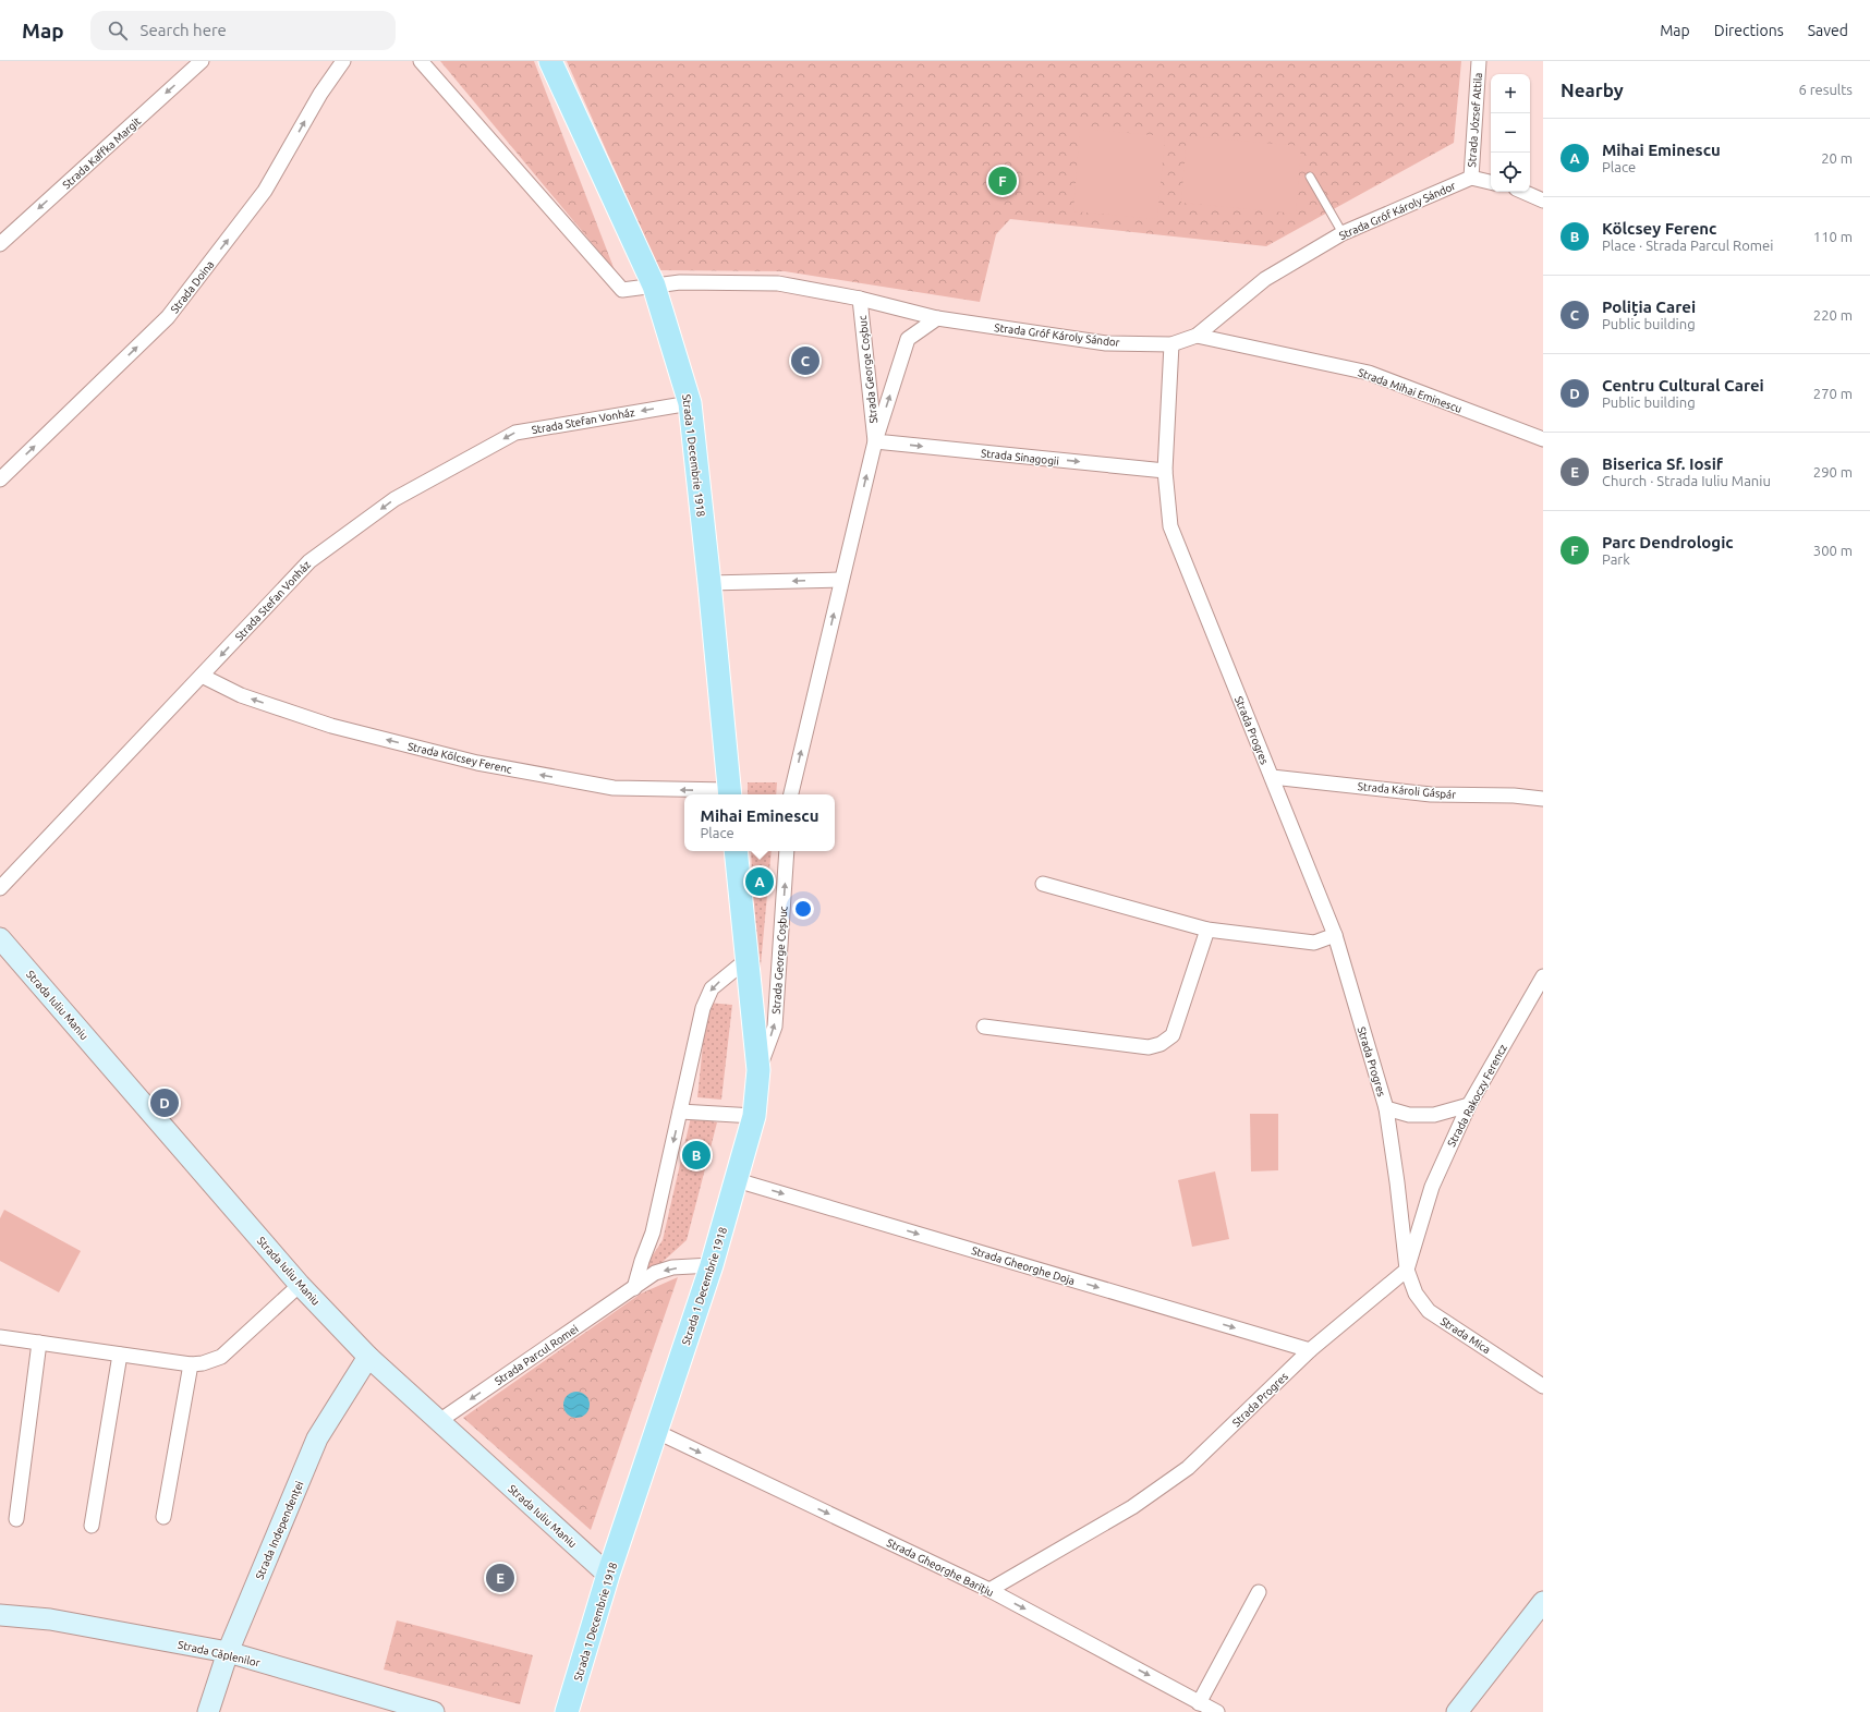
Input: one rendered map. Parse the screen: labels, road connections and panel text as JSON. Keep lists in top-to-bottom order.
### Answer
{
  "streets": {
    "main road": ["Strada 1 Decembrie 1918"],
    "street": [
      "Strada József Attila",
      "Strada Kaffka Margit",
      "Strada Gróf Károly Sándor",
      "Strada Doina",
      "Strada George Coșbuc",
      "Strada Mihai Eminescu",
      "Strada Stefan Vonház",
      "Strada Sinagogii",
      "Strada Progres",
      "Strada Kölcsey Ferenc",
      "Strada Károli Gáspár",
      "Strada Iuliu Maniu",
      "Strada Rakoczy Ferencz",
      "Strada Gheorghe Doja",
      "Strada Mica",
      "Strada Parcul Romei",
      "Strada Independenței",
      "Strada Gheorghe Barițiu",
      "Strada Căplenilor"
    ]
  },
  "crossings": [
    ["Strada József Attila", "Strada Gróf Károly Sándor"],
    ["Strada Gróf Károly Sándor", "Strada George Coșbuc"],
    ["Strada Gróf Károly Sándor", "Strada Mihai Eminescu"],
    ["Strada Gróf Károly Sándor", "Strada 1 Decembrie 1918"],
    ["Strada Gróf Károly Sándor", "Strada Progres"],
    ["Strada George Coșbuc", "Strada 1 Decembrie 1918"],
    ["Strada George Coșbuc", "Strada Sinagogii"],
    ["Strada Stefan Vonház", "Strada 1 Decembrie 1918"],
    ["Strada Stefan Vonház", "Strada Kölcsey Ferenc"],
    ["Strada 1 Decembrie 1918", "Strada Kölcsey Ferenc"],
    ["Strada 1 Decembrie 1918", "Strada Iuliu Maniu"],
    ["Strada 1 Decembrie 1918", "Strada Gheorghe Doja"],
    ["Strada 1 Decembrie 1918", "Strada Parcul Romei"],
    ["Strada 1 Decembrie 1918", "Strada Gheorghe Barițiu"],
    ["Strada Sinagogii", "Strada Progres"],
    ["Strada Progres", "Strada Károli Gáspár"],
    ["Strada Progres", "Strada Rakoczy Ferencz"],
    ["Strada Progres", "Strada Gheorghe Doja"],
    ["Strada Progres", "Strada Mica"],
    ["Strada Progres", "Strada Gheorghe Barițiu"],
    ["Strada Iuliu Maniu", "Strada Parcul Romei"],
    ["Strada Iuliu Maniu", "Strada Independenței"],
    ["Strada Rakoczy Ferencz", "Strada Mica"],
    ["Strada Independenței", "Strada Căplenilor"]
  ],
  "one_way": [
    "Strada Kaffka Margit",
    "Strada Doina",
    "Strada Stefan Vonház",
    "Strada Sinagogii",
    "Strada Kölcsey Ferenc",
    "Strada Gheorghe Doja",
    "Strada Parcul Romei",
    "Strada Gheorghe Barițiu"
  ],
  "page": {
    "header": "Map",
    "search": "Search here",
    "nav": ["Map", "Directions", "Saved"],
    "heading": ["Nearby", "6 results"],
    "map_buttons": ["+", "−"],
    "list": [
      {
        "mark": "A",
        "name": "Mihai Eminescu",
        "note": "Place",
        "value": "20 m"
      },
      {
        "mark": "B",
        "name": "Kölcsey Ferenc",
        "note": "Place · Strada Parcul Romei",
        "value": "110 m"
      },
      {
        "mark": "C",
        "name": "Poliția Carei",
        "note": "Public building",
        "value": "220 m"
      },
      {
        "mark": "D",
        "name": "Centru Cultural Carei",
        "note": "Public building",
        "value": "270 m"
      },
      {
        "mark": "E",
        "name": "Biserica Sf. Iosif",
        "note": "Church · Strada Iuliu Maniu",
        "value": "290 m"
      },
      {
        "mark": "F",
        "name": "Parc Dendrologic",
        "note": "Park",
        "value": "300 m"
      }
    ],
    "pins": [
      "F",
      "C",
      "A",
      "D",
      "B",
      "E"
    ],
    "popup": ["Mihai Eminescu", "Place"]
  }
}
